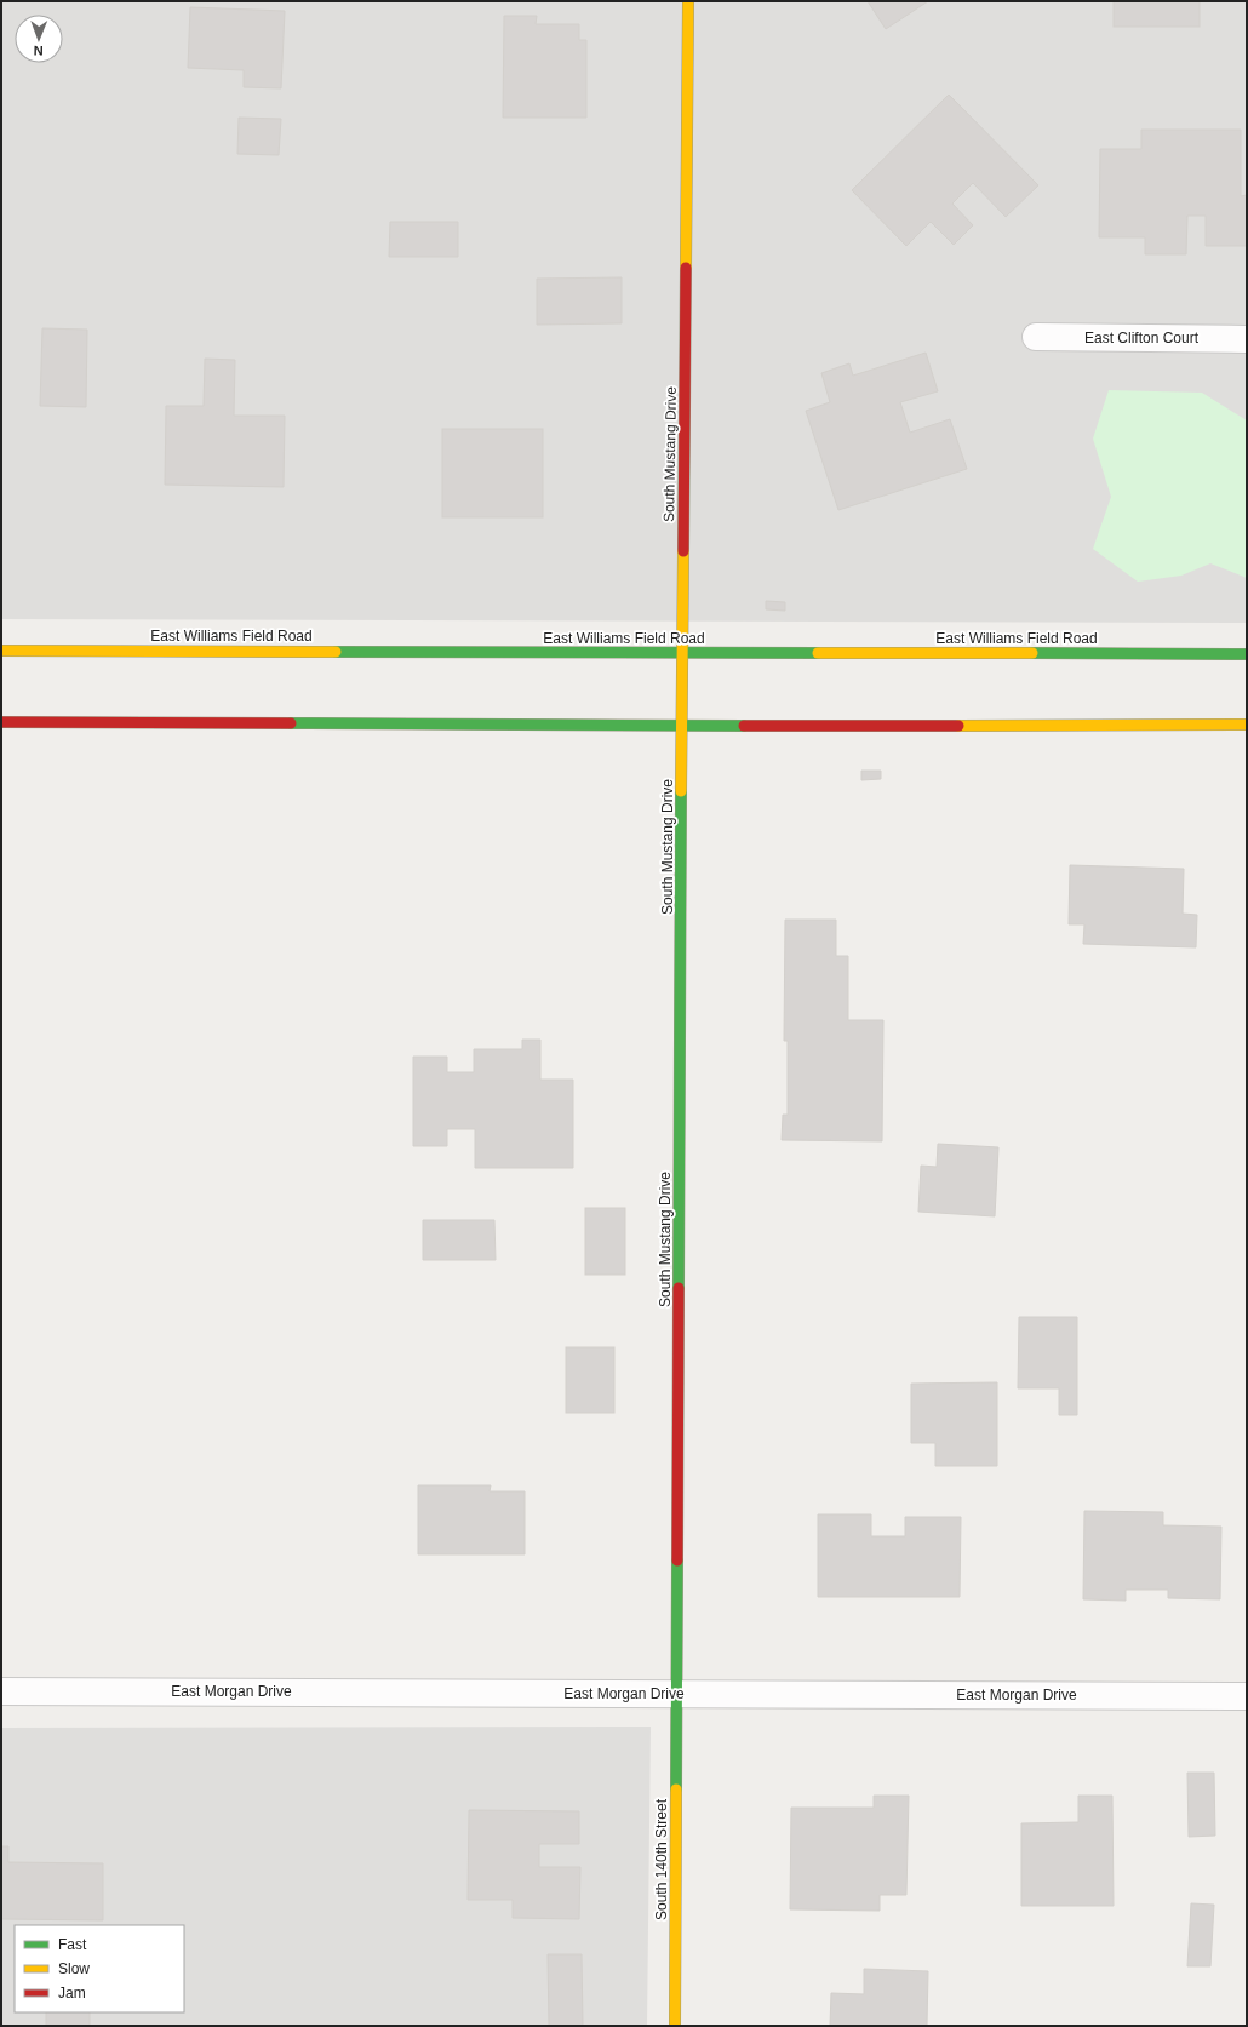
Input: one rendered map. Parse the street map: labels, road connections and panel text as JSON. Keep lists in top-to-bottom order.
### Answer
{
  "streets": {
    "main road": ["South Mustang Drive", "East Williams Field Road", "South 140th Street"],
    "street": ["East Clifton Court", "East Morgan Drive"]
  },
  "crossings": [
    ["South Mustang Drive", "East Williams Field Road"],
    ["South Mustang Drive", "East Morgan Drive"],
    ["South Mustang Drive", "South 140th Street"],
    ["East Morgan Drive", "South 140th Street"]
  ],
  "legend": ["Fast", "Slow", "Jam"],
  "north": "bottom"
}
